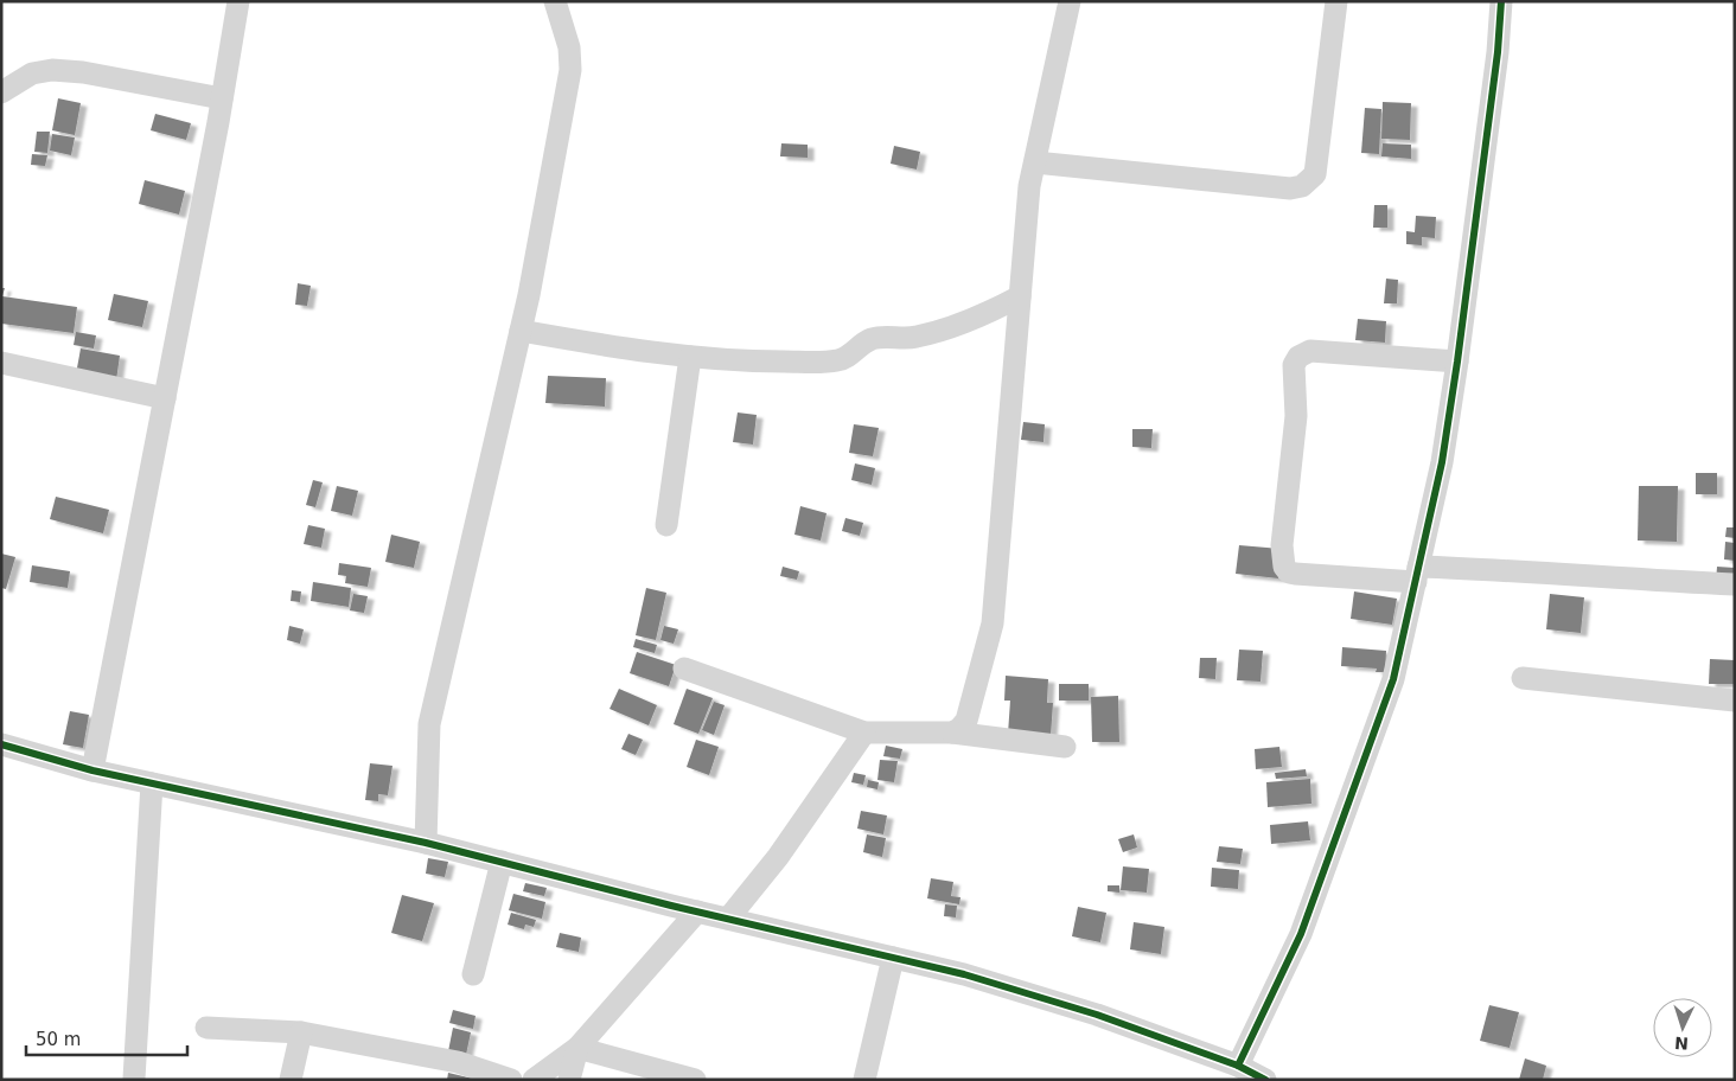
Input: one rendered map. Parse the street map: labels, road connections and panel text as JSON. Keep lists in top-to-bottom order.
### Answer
{
  "scale_bar": "50 m",
  "north": "bottom"
}
